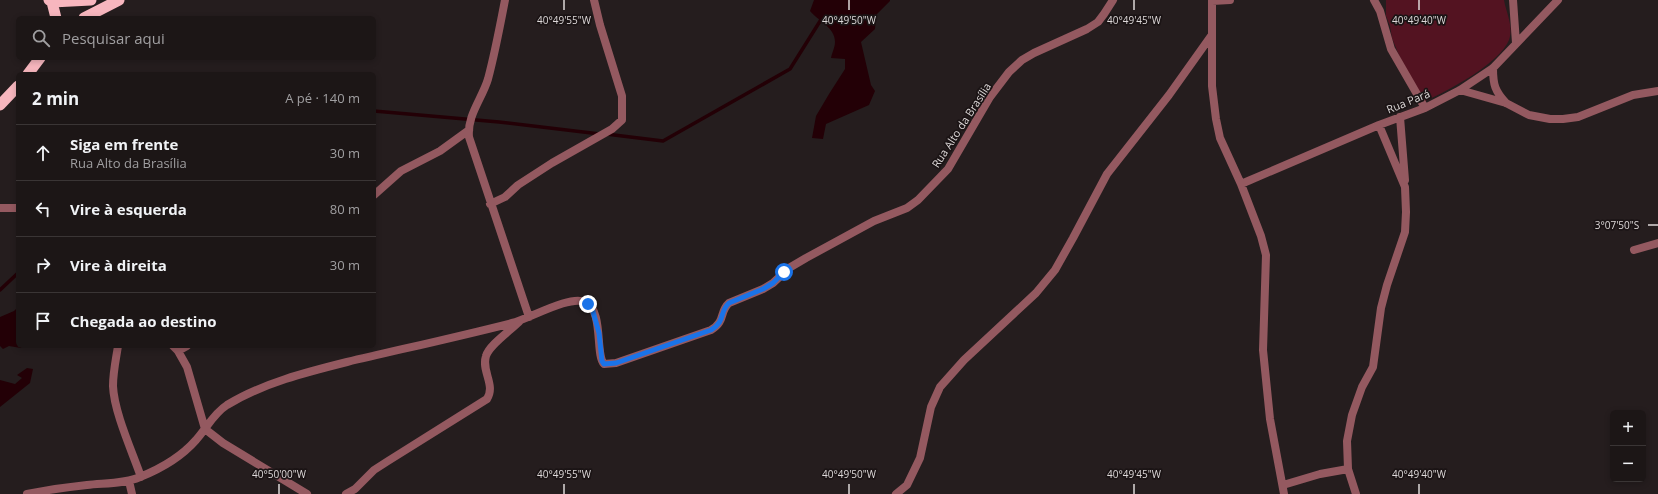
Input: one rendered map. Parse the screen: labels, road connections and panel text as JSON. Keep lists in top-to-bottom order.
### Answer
{
  "streets": {
    "street": ["Rua Pará", "Rua Alto da Brasília"]
  },
  "page": {
    "search": "Pesquisar aqui",
    "heading": ["2 min", "A pé · 140 m"],
    "list": [
      ["Siga em frente", "Rua Alto da Brasília", "30 m"],
      ["Vire à esquerda", "80 m"],
      ["Vire à direita", "30 m"],
      "Chegada ao destino"
    ],
    "map_buttons": ["+", "−"]
  },
  "coordinates": [
    "40°49'55\"W",
    "40°49'50\"W",
    "40°49'45\"W",
    "40°49'40\"W",
    "3°07'50\"S",
    "40°50'00\"W"
  ]
}
